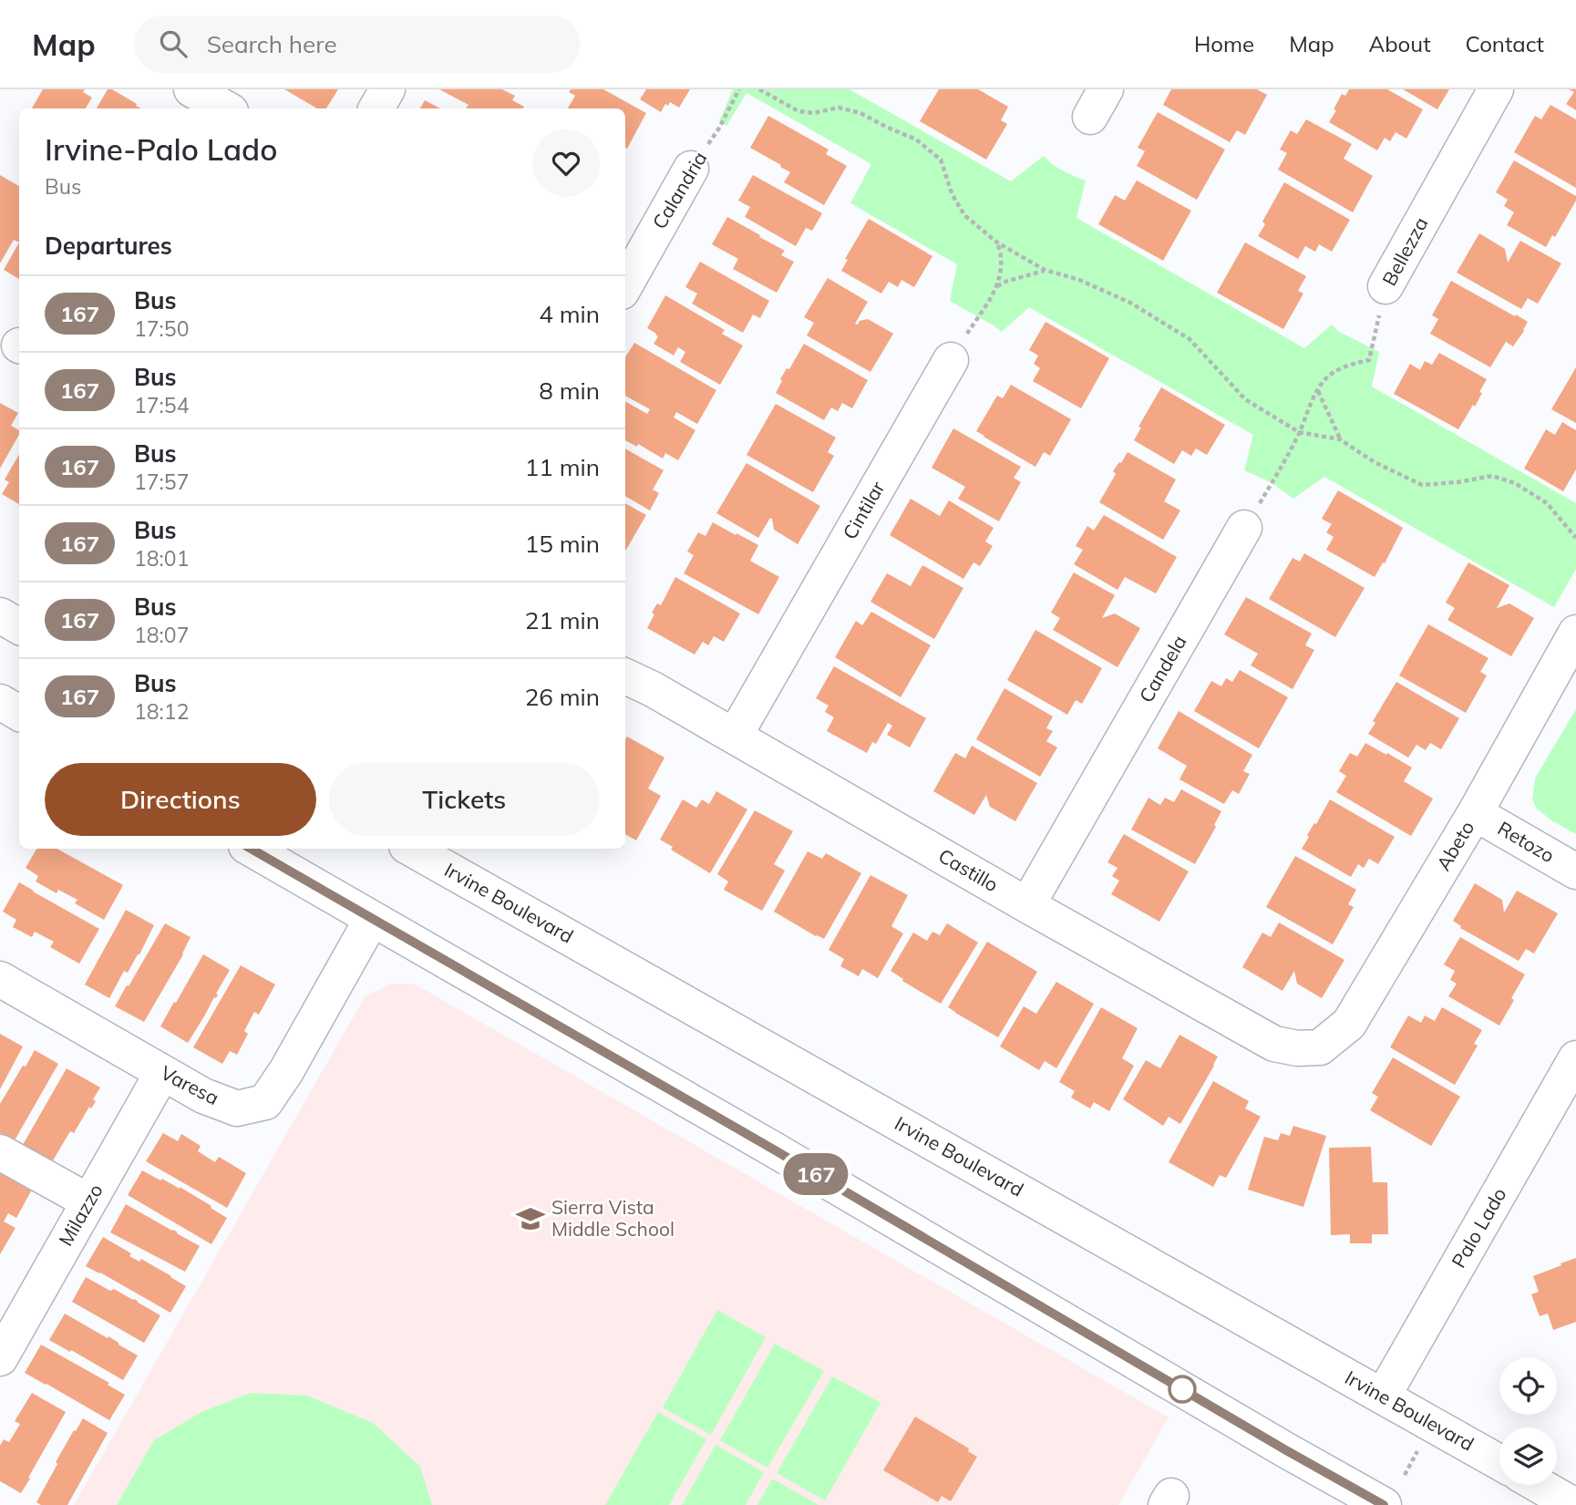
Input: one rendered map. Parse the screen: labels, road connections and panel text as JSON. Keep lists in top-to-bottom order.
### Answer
{
  "streets": {
    "street": [
      "Calandria",
      "Bellezza",
      "Cintilar",
      "Candela",
      "Retozo",
      "Abeto",
      "Castillo",
      "Irvine Boulevard",
      "Varesa",
      "Milazzo",
      "Palo Lado"
    ]
  },
  "crossings": [
    ["Cintilar", "Castillo"],
    ["Candela", "Castillo"],
    ["Retozo", "Abeto"],
    ["Abeto", "Castillo"],
    ["Irvine Boulevard", "Palo Lado"],
    ["Varesa", "Milazzo"]
  ],
  "places": {
    "school or university": ["Sierra Vista Middle School"]
  },
  "lines": ["bus line 167"],
  "page": {
    "header": "Map",
    "search": "Search here",
    "nav": [
      "Home",
      "Map",
      "About",
      "Contact"
    ],
    "on_map": "167",
    "heading": [
      ["Irvine-Palo Lado", "Bus"],
      "Departures"
    ],
    "list": [
      {
        "mark": "167",
        "name": "Bus",
        "note": "17:50",
        "value": "4 min"
      },
      {
        "mark": "167",
        "name": "Bus",
        "note": "17:54",
        "value": "8 min"
      },
      {
        "mark": "167",
        "name": "Bus",
        "note": "17:57",
        "value": "11 min"
      },
      {
        "mark": "167",
        "name": "Bus",
        "note": "18:01",
        "value": "15 min"
      },
      {
        "mark": "167",
        "name": "Bus",
        "note": "18:07",
        "value": "21 min"
      },
      {
        "mark": "167",
        "name": "Bus",
        "note": "18:12",
        "value": "26 min"
      }
    ],
    "buttons": ["Directions", "Tickets"]
  }
}
